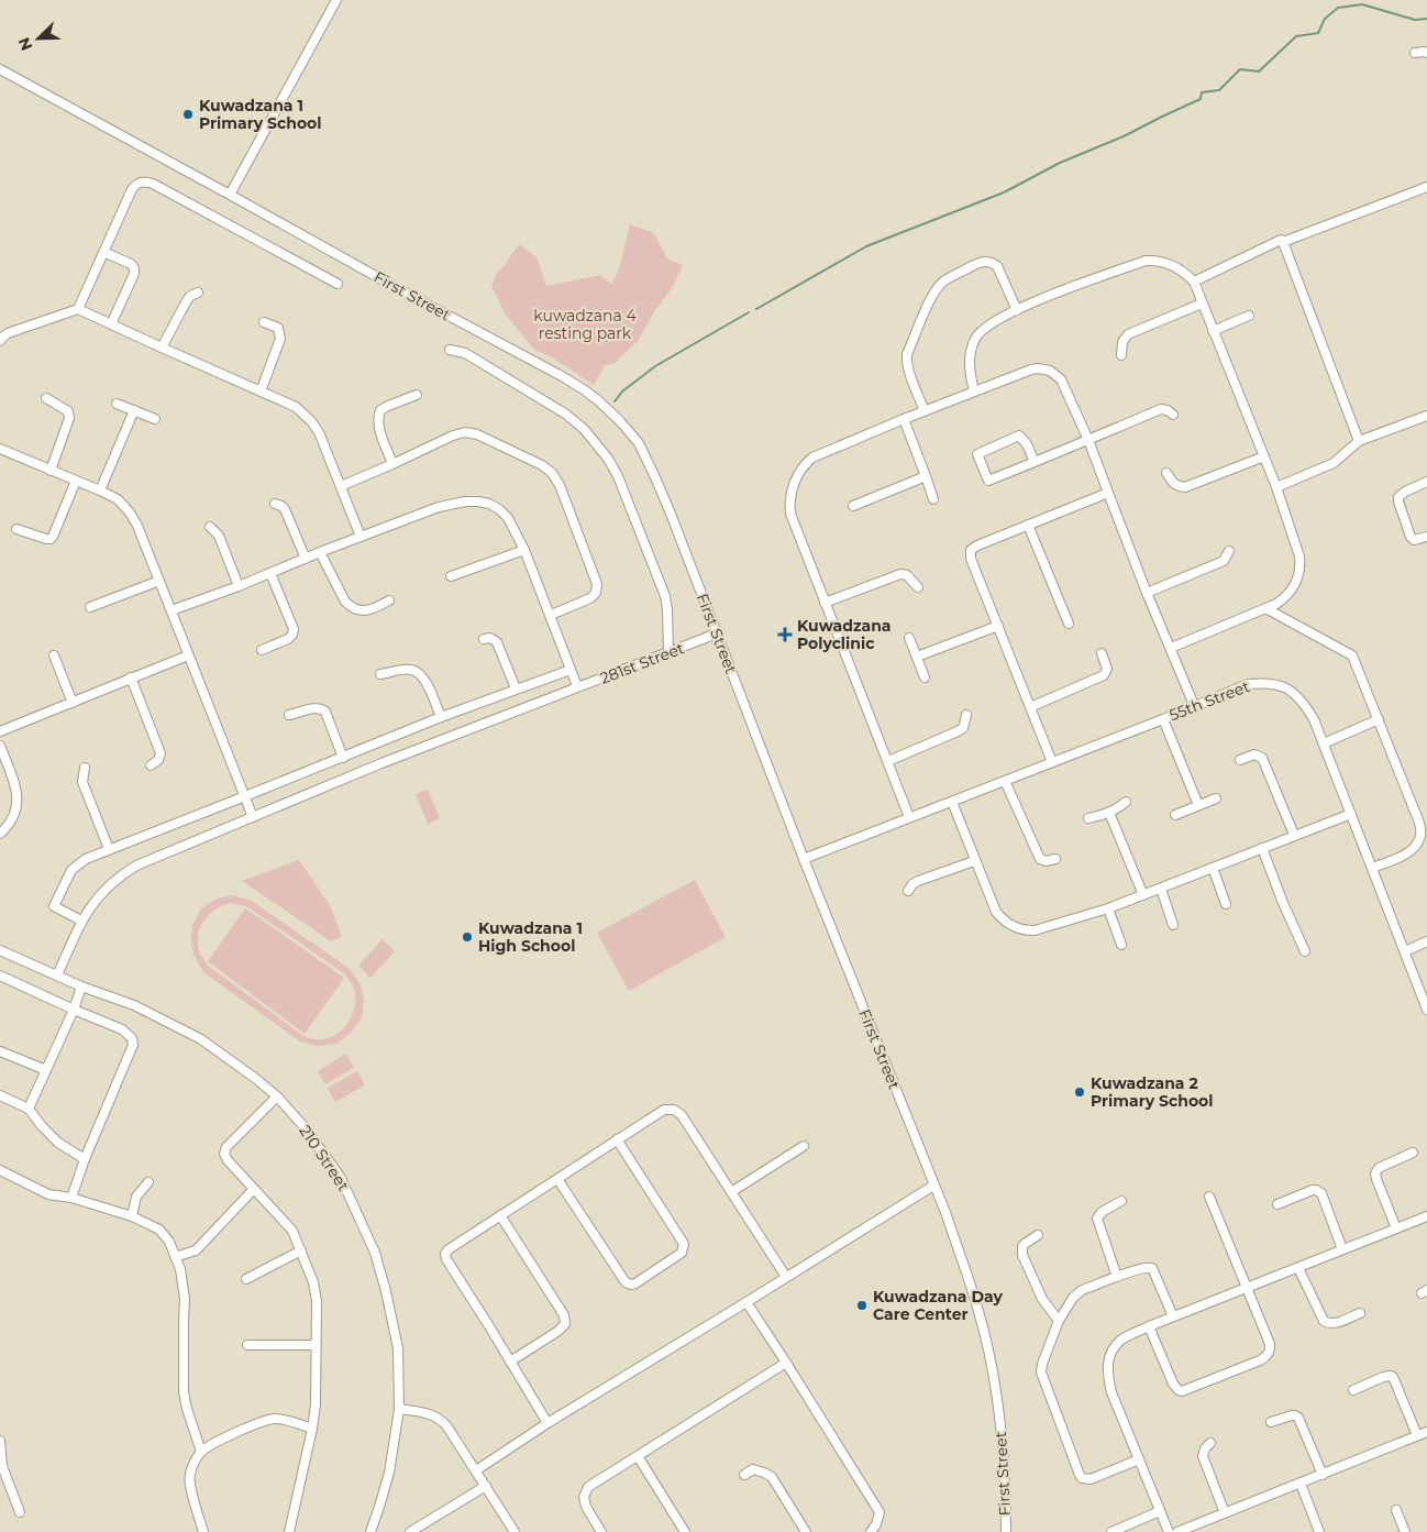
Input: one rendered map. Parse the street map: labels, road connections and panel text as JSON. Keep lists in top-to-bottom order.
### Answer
{
  "streets": {
    "street": [
      "First Street",
      "281st Street",
      "55th Street",
      "210 Street"
    ]
  },
  "crossings": [
    ["First Street", "281st Street"],
    ["First Street", "55th Street"],
    ["281st Street", "210 Street"]
  ],
  "parks": ["kuwadzana 4 resting park"],
  "places": {
    "other": [
      "Kuwadzana 1 Primary School",
      "Kuwadzana 1 High School",
      "Kuwadzana 2 Primary School",
      "Kuwadzana Day Care Center"
    ],
    "health": ["Kuwadzana Polyclinic"]
  },
  "north": "bottom left"
}
